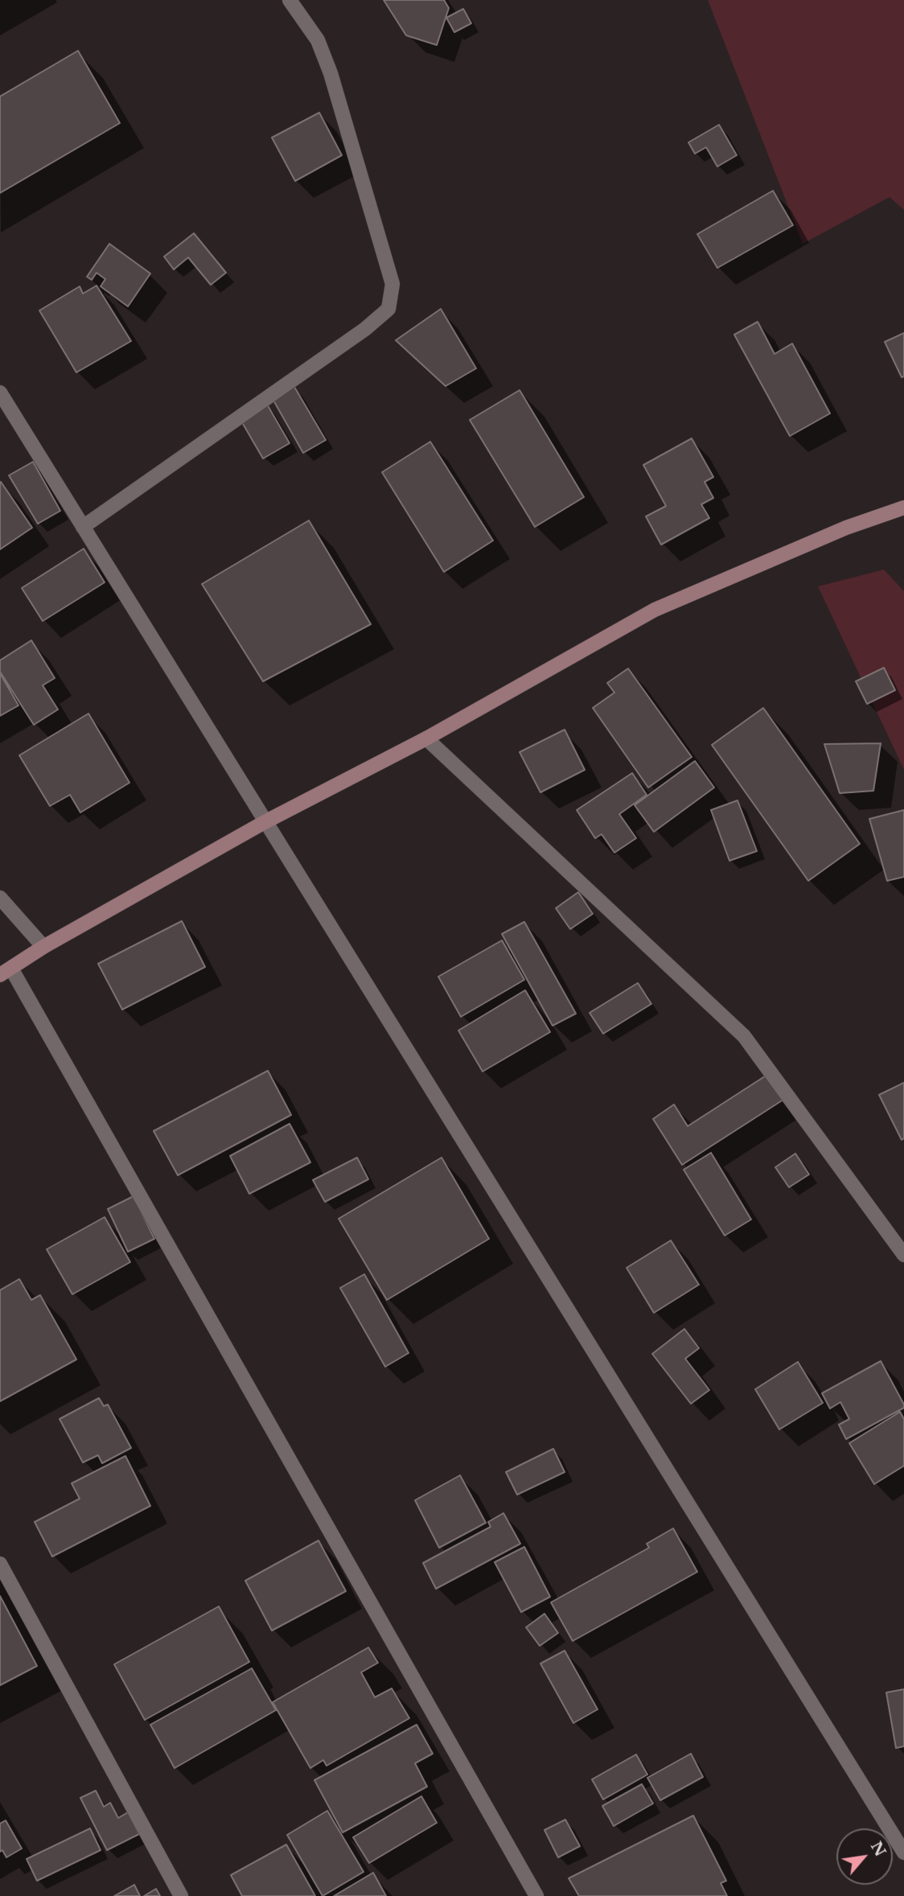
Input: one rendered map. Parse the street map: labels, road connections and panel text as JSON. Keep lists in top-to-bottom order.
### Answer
{
  "north": "top right"
}
